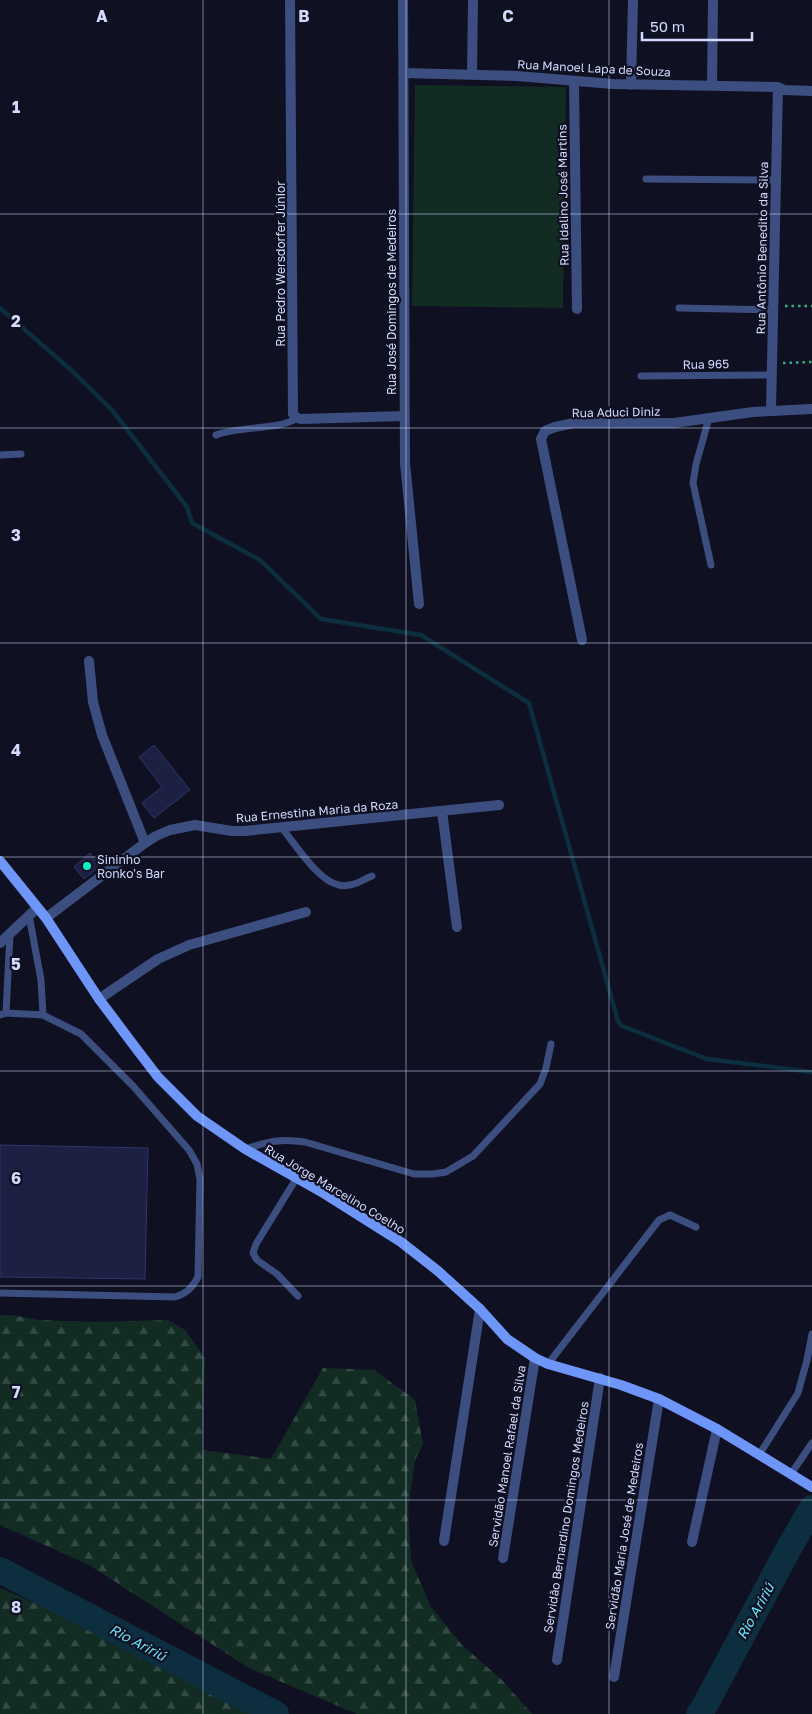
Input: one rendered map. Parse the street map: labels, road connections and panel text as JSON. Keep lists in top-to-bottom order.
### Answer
{
  "streets": {
    "street": [
      "Rua Manoel Lapa de Souza",
      "Rua Idalino José Martins",
      "Rua Antônio Benedito da Silva",
      "Rua Pedro Wersdorfer Júnior",
      "Rua José Domingos de Medeiros",
      "Rua Aduci Diniz",
      "Rua Ernestina Maria da Roza",
      "Rua Jorge Marcelino Coelho",
      "Servidão Manoel Rafael da Silva",
      "Servidão Bernardino Domingos Medeiros",
      "Servidão Maria José de Medeiros"
    ],
    "lane": ["Rua 965"]
  },
  "crossings": [
    ["Rua Manoel Lapa de Souza", "Rua Idalino José Martins"],
    ["Rua Manoel Lapa de Souza", "Rua Antônio Benedito da Silva"],
    ["Rua Manoel Lapa de Souza", "Rua José Domingos de Medeiros"],
    ["Rua Antônio Benedito da Silva", "Rua 965"],
    ["Rua Antônio Benedito da Silva", "Rua Aduci Diniz"],
    ["Rua Ernestina Maria da Roza", "Rua Jorge Marcelino Coelho"],
    ["Rua Jorge Marcelino Coelho", "Servidão Manoel Rafael da Silva"],
    ["Rua Jorge Marcelino Coelho", "Servidão Bernardino Domingos Medeiros"],
    ["Rua Jorge Marcelino Coelho", "Servidão Maria José de Medeiros"]
  ],
  "water": ["Rio Aririú"],
  "places": ["Sininho Ronko's Bar"],
  "scale_bar": "50 m",
  "grid": {
    "columns": ["A", "B", "C"],
    "rows": [
      "1",
      "2",
      "3",
      "4",
      "5",
      "6",
      "7",
      "8"
    ]
  }
}
